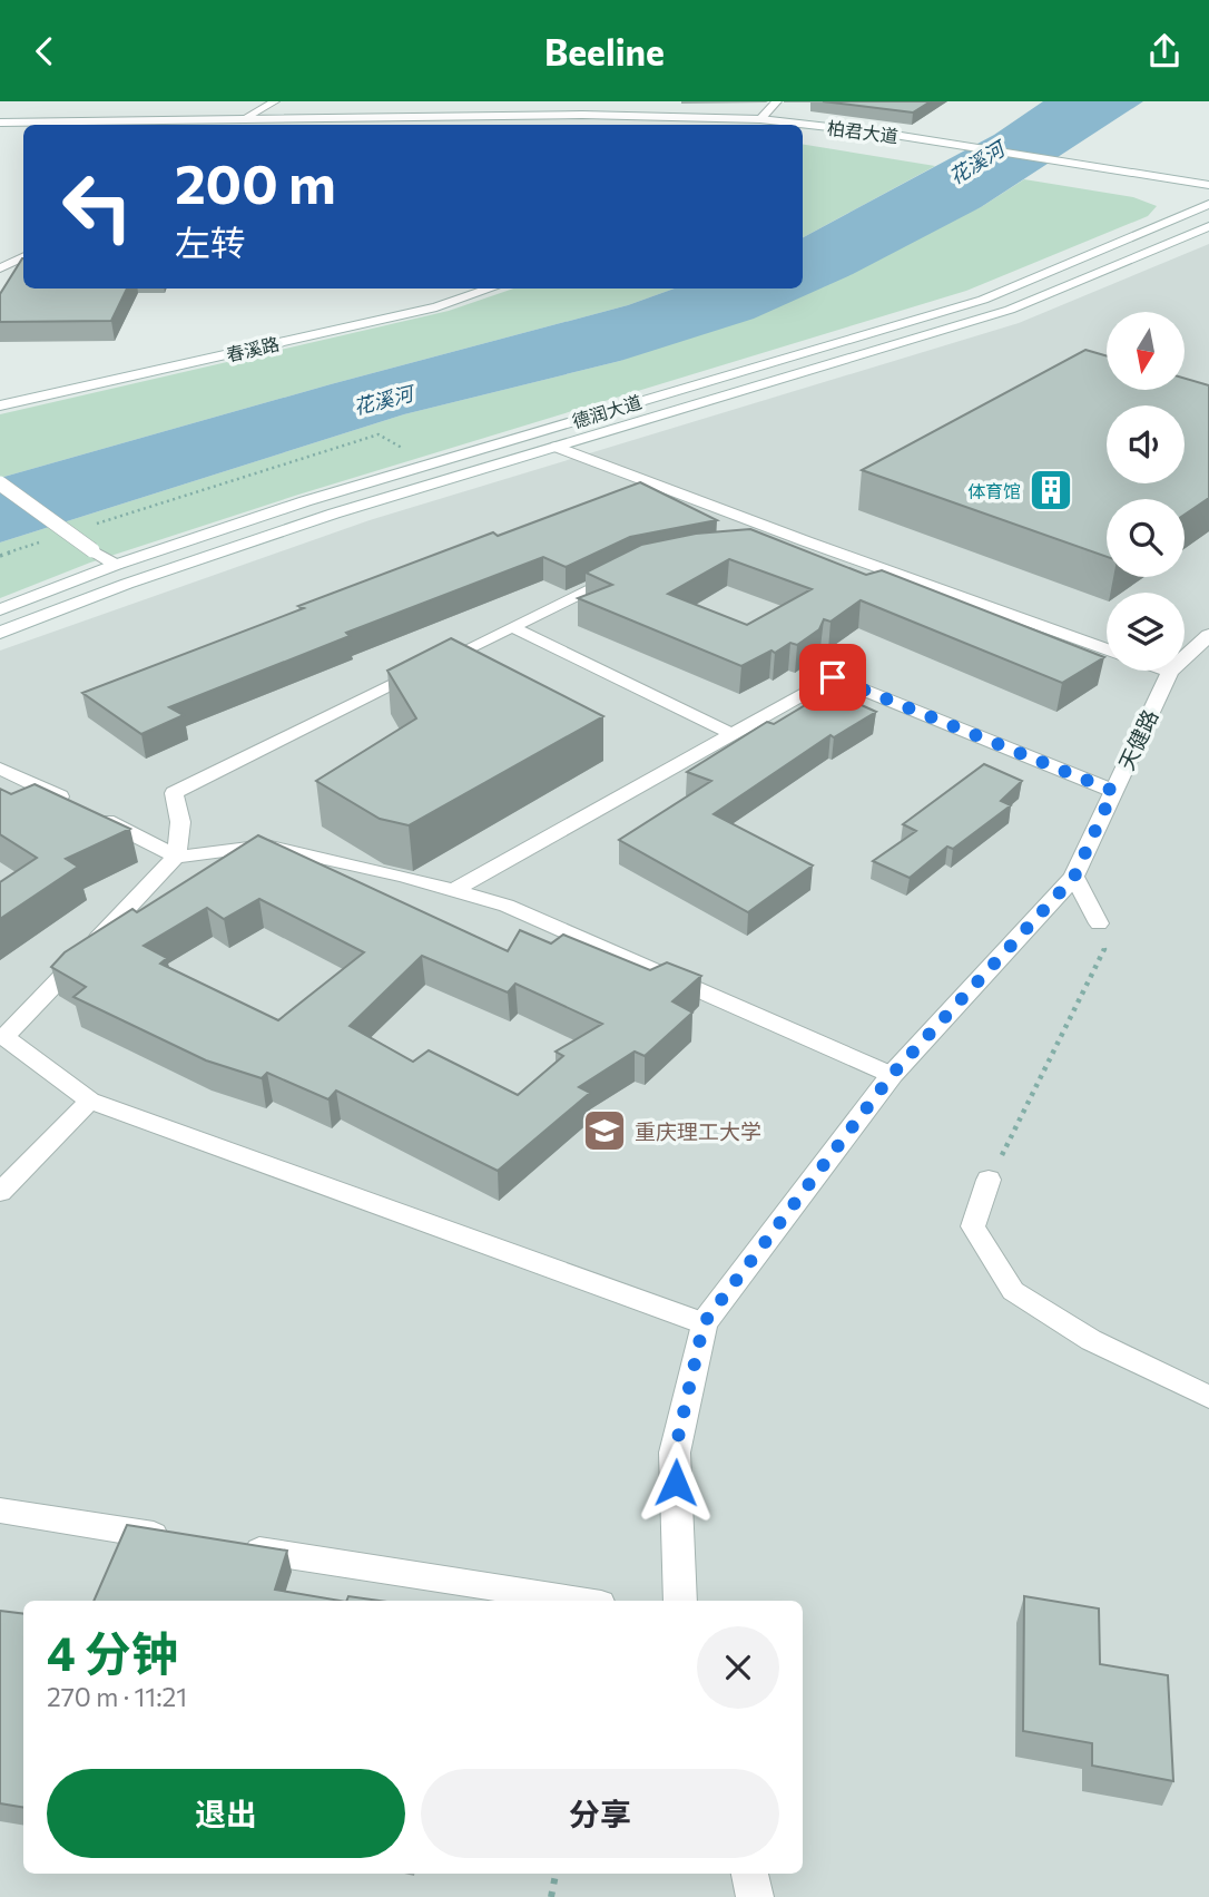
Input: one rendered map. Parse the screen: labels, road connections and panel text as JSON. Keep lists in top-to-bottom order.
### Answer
{
  "streets": {
    "main road": [
      "柏君大道",
      "春溪路",
      "德润大道",
      "天健路"
    ]
  },
  "water": ["花溪河"],
  "places": {
    "building": ["体育馆"],
    "school or university": ["重庆理工大学"]
  },
  "north": "bottom",
  "page": {
    "header": "Beeline",
    "turn": ["200 m", "左转"],
    "heading": ["4 分钟", "270 m · 11:21"],
    "buttons": ["退出", "分享"]
  }
}
